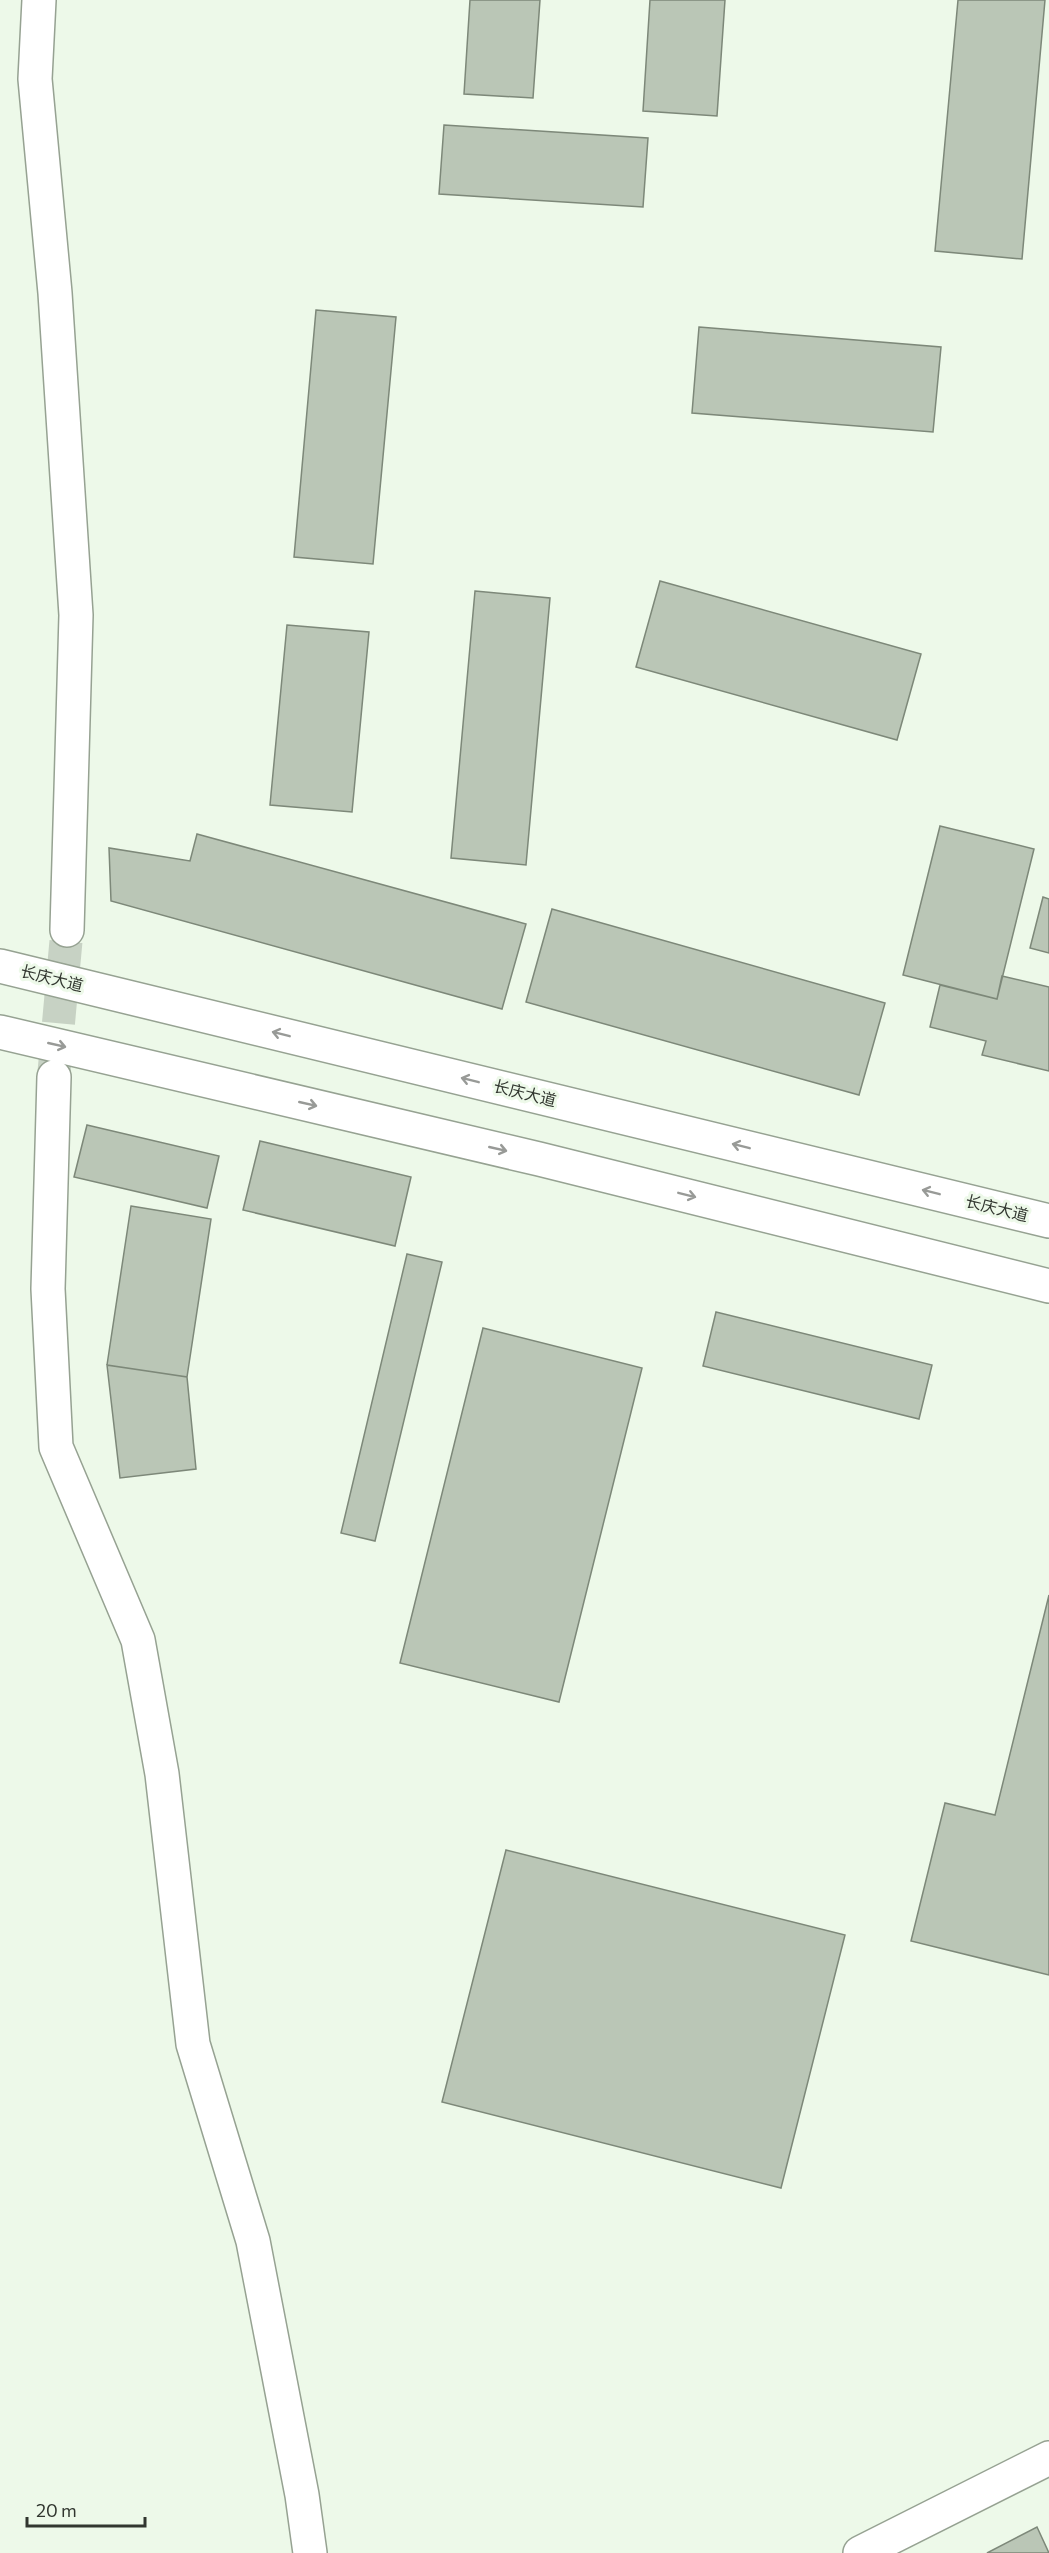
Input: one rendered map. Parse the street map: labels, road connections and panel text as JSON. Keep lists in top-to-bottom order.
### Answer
{
  "streets": {
    "street": ["长庆大道"]
  },
  "scale_bar": "20 m"
}
